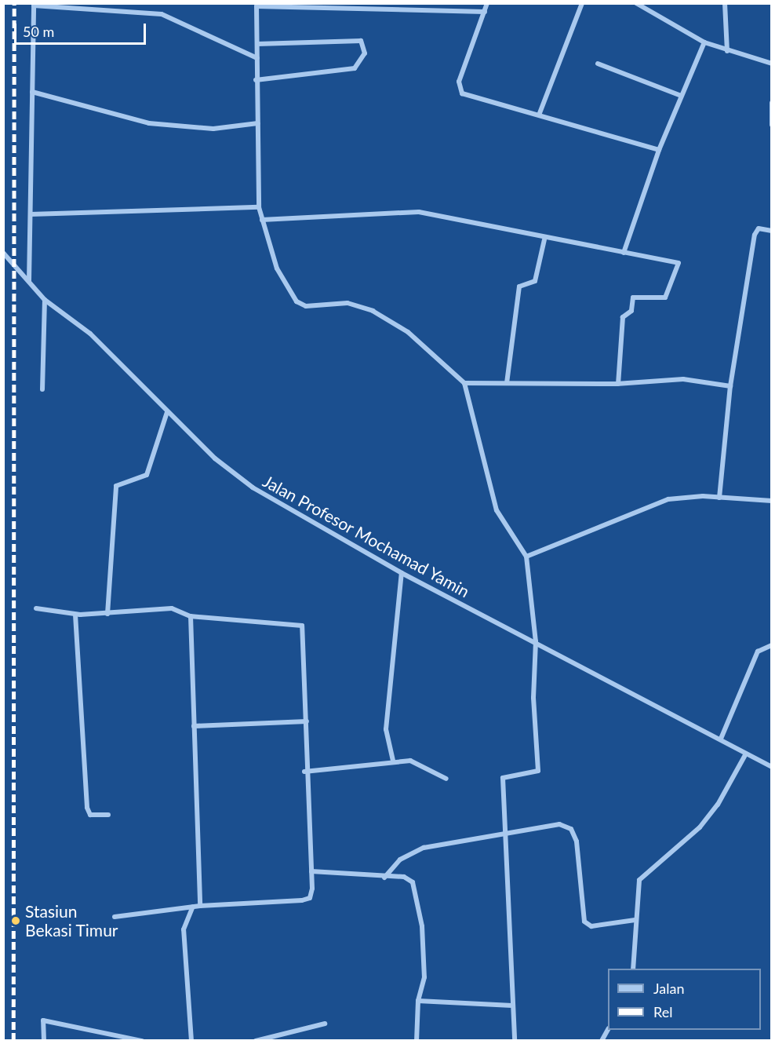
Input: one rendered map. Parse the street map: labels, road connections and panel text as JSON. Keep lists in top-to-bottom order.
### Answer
{
  "streets": {
    "street": ["Jalan Profesor Mochamad Yamin"]
  },
  "places": ["Stasiun Bekasi Timur"],
  "legend": ["Jalan", "Rel"],
  "scale_bar": "50 m"
}
